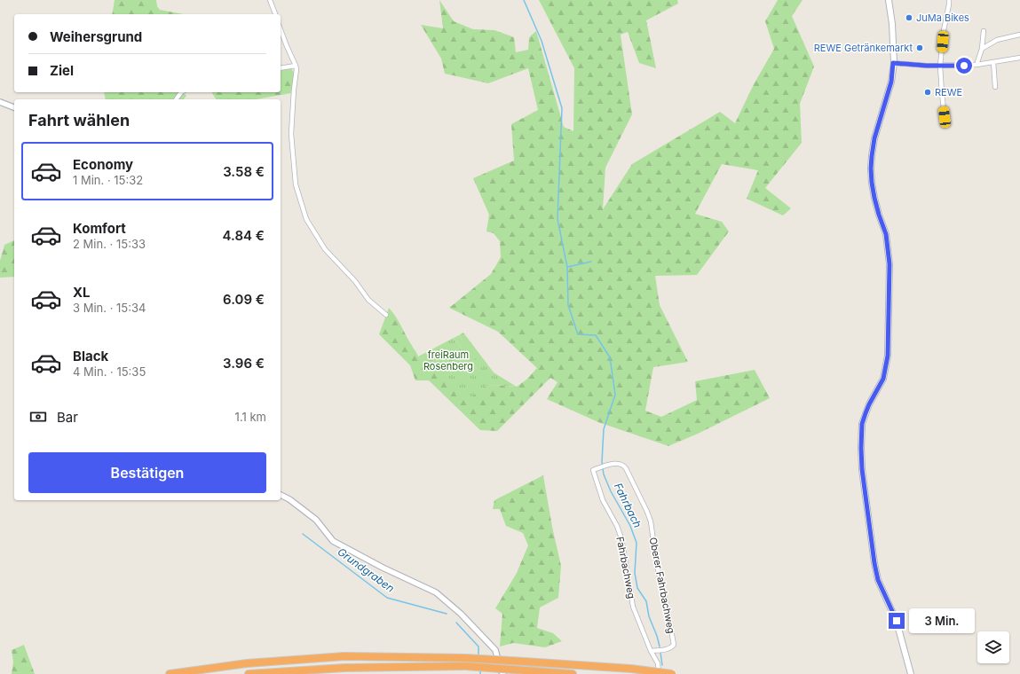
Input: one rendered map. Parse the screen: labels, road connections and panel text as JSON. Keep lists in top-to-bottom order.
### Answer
{
  "streets": {
    "street": ["Fahrbachweg", "Oberer Fahrbachweg"]
  },
  "crossings": [
    ["Fahrbachweg", "Oberer Fahrbachweg"]
  ],
  "water": ["Fahrbach", "Grundgraben"],
  "parks": ["freiRaum Rosenberg"],
  "places": ["JuMa Bikes", "REWE Getränkemarkt", "REWE"],
  "page": {
    "banner": ["Weihersgrund", "Ziel"],
    "heading": "Fahrt wählen",
    "list": [
      {
        "name": "Economy",
        "note": "1 Min. · 15:32",
        "value": "3.58 €"
      },
      {
        "name": "Komfort",
        "note": "2 Min. · 15:33",
        "value": "4.84 €"
      },
      {
        "name": "XL",
        "note": "3 Min. · 15:34",
        "value": "6.09 €"
      },
      {
        "name": "Black",
        "note": "4 Min. · 15:35",
        "value": "3.96 €"
      }
    ],
    "pay": ["Bar", "1.1 km"],
    "buttons": "Bestätigen",
    "bubble": "3 Min."
  }
}
